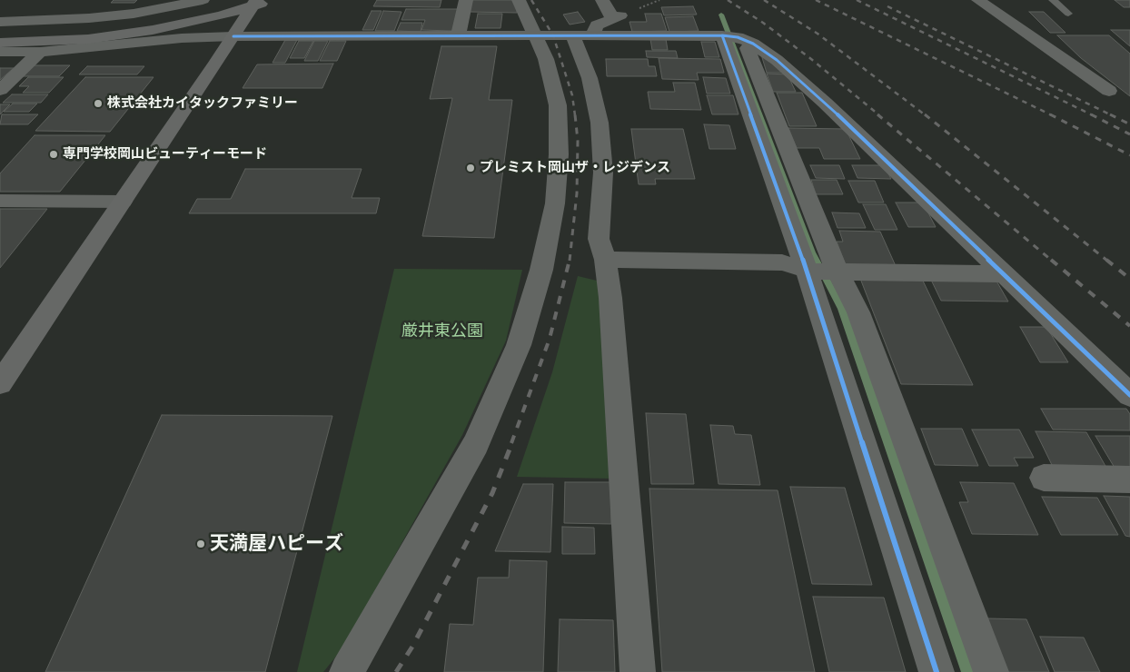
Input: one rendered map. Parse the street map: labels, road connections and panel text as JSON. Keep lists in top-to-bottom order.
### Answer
{
  "parks": ["厳井東公園"],
  "places": [
    "株式会社カイタックファミリー",
    "専門学校岡山ビューティーモード",
    "プレミスト岡山ザ・レジデンス",
    "天満屋ハピーズ"
  ]
}
